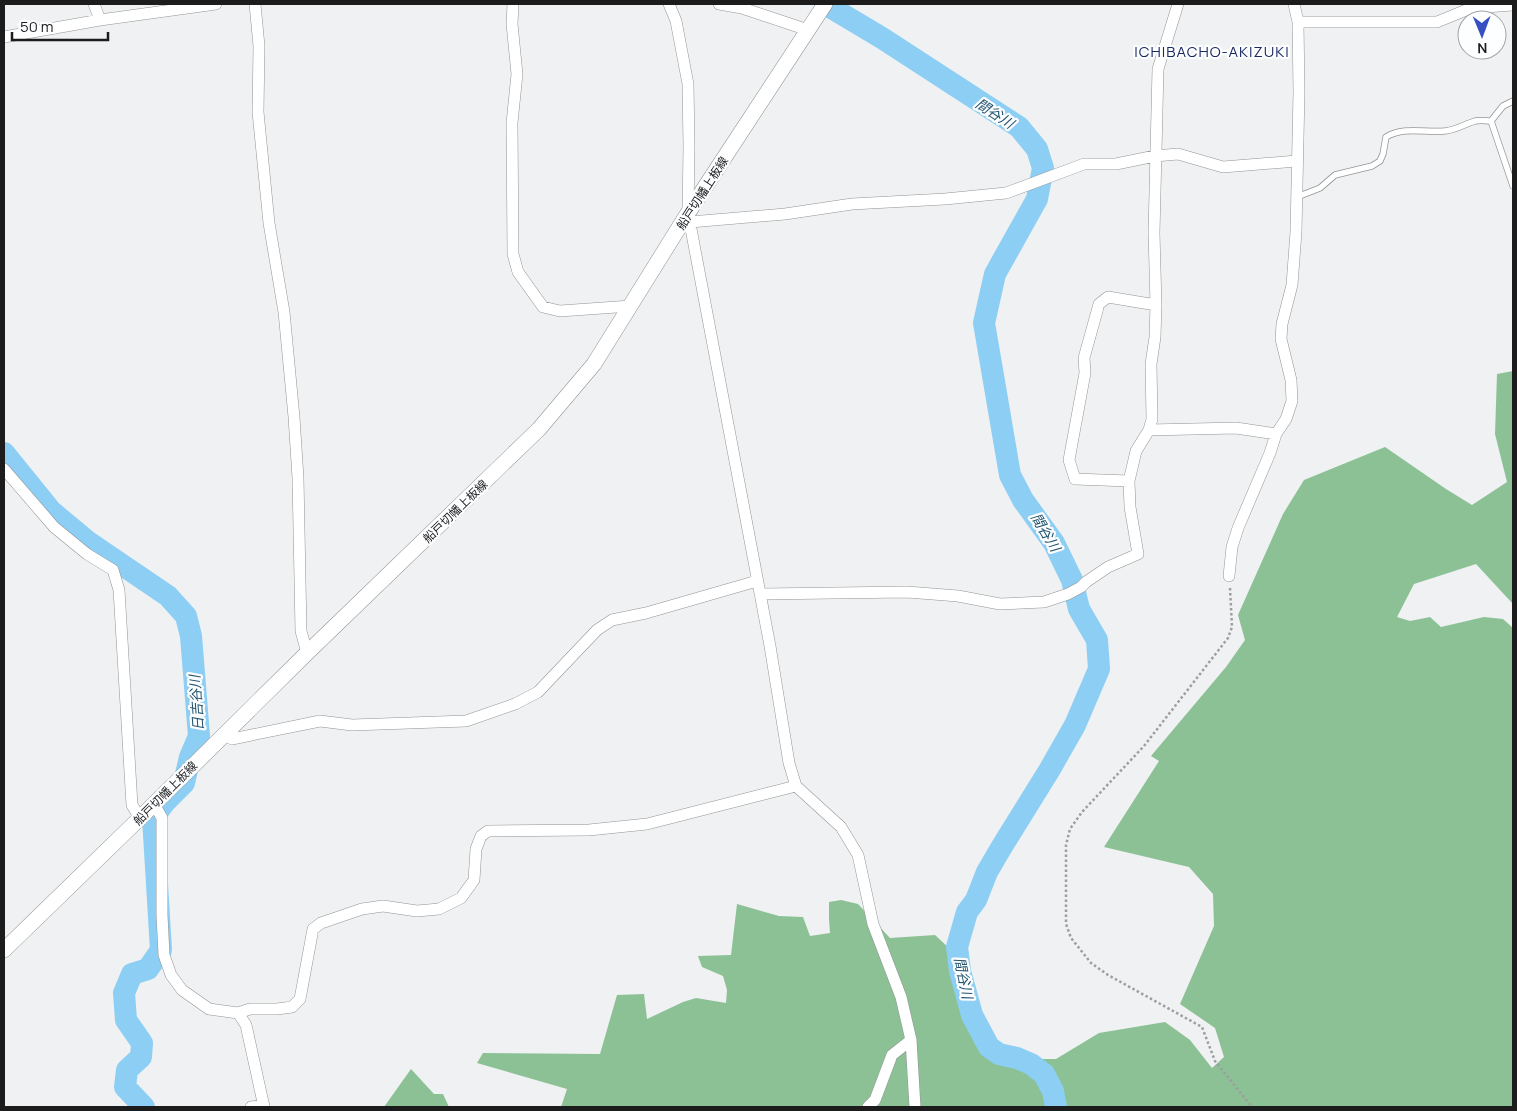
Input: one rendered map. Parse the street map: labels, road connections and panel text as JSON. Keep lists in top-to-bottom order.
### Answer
{
  "streets": {
    "main road": ["船戸切幡上板線"]
  },
  "districts": ["ICHIBACHO-AKIZUKI"],
  "water": ["間谷川", "日吉谷川"],
  "scale_bar": "50 m",
  "north": "bottom"
}
